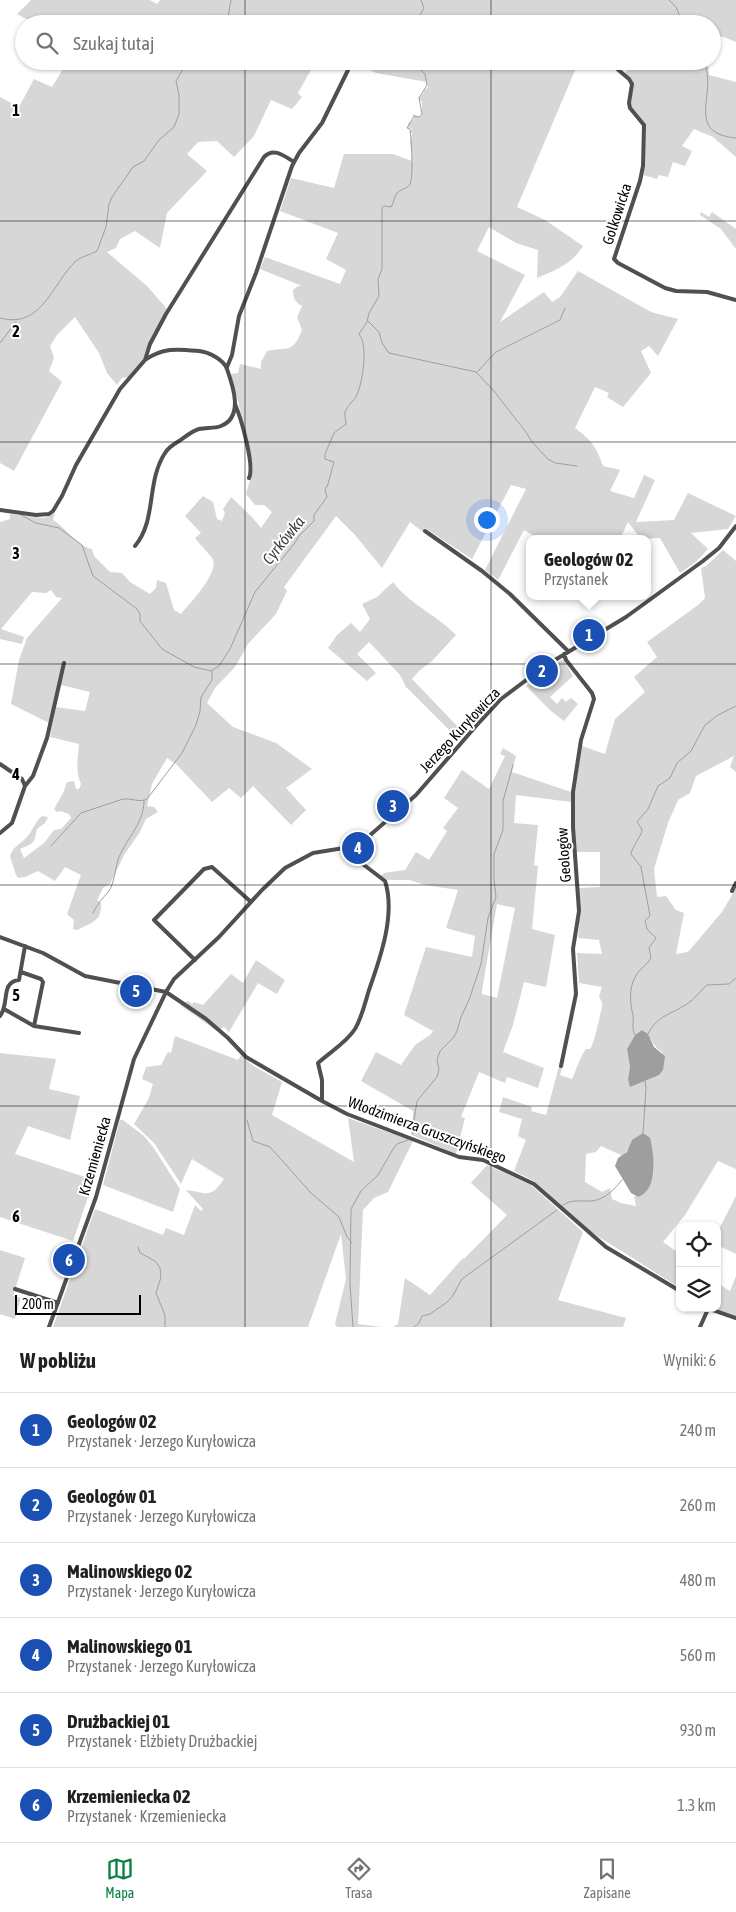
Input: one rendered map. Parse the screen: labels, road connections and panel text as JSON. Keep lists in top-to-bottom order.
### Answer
{
  "streets": {
    "street": [
      "Golkowicka",
      "Jerzego Kuryłowicza",
      "Geologów",
      "Włodzimierza Gruszczyńskiego",
      "Krzemieniecka"
    ]
  },
  "crossings": [
    ["Jerzego Kuryłowicza", "Geologów"],
    ["Jerzego Kuryłowicza", "Włodzimierza Gruszczyńskiego"],
    ["Jerzego Kuryłowicza", "Krzemieniecka"],
    ["Włodzimierza Gruszczyńskiego", "Krzemieniecka"]
  ],
  "water": ["Cyrkówka"],
  "scale_bar": "200 m",
  "page": {
    "search": "Szukaj tutaj",
    "popup": ["Geologów 02", "Przystanek"],
    "pins": [
      "1",
      "2",
      "3",
      "4",
      "5",
      "6"
    ],
    "scale": "200 m",
    "heading": ["W pobliżu", "Wyniki: 6"],
    "list": [
      {
        "mark": "1",
        "name": "Geologów 02",
        "note": "Przystanek · Jerzego Kuryłowicza",
        "value": "240 m"
      },
      {
        "mark": "2",
        "name": "Geologów 01",
        "note": "Przystanek · Jerzego Kuryłowicza",
        "value": "260 m"
      },
      {
        "mark": "3",
        "name": "Malinowskiego 02",
        "note": "Przystanek · Jerzego Kuryłowicza",
        "value": "480 m"
      },
      {
        "mark": "4",
        "name": "Malinowskiego 01",
        "note": "Przystanek · Jerzego Kuryłowicza",
        "value": "560 m"
      },
      {
        "mark": "5",
        "name": "Drużbackiej 01",
        "note": "Przystanek · Elżbiety Drużbackiej",
        "value": "930 m"
      },
      {
        "mark": "6",
        "name": "Krzemieniecka 02",
        "note": "Przystanek · Krzemieniecka",
        "value": "1.3 km"
      }
    ],
    "nav": ["Mapa", "Trasa", "Zapisane"]
  },
  "grid": {
    "rows": [
      "1",
      "2",
      "3",
      "4",
      "5",
      "6"
    ]
  }
}
